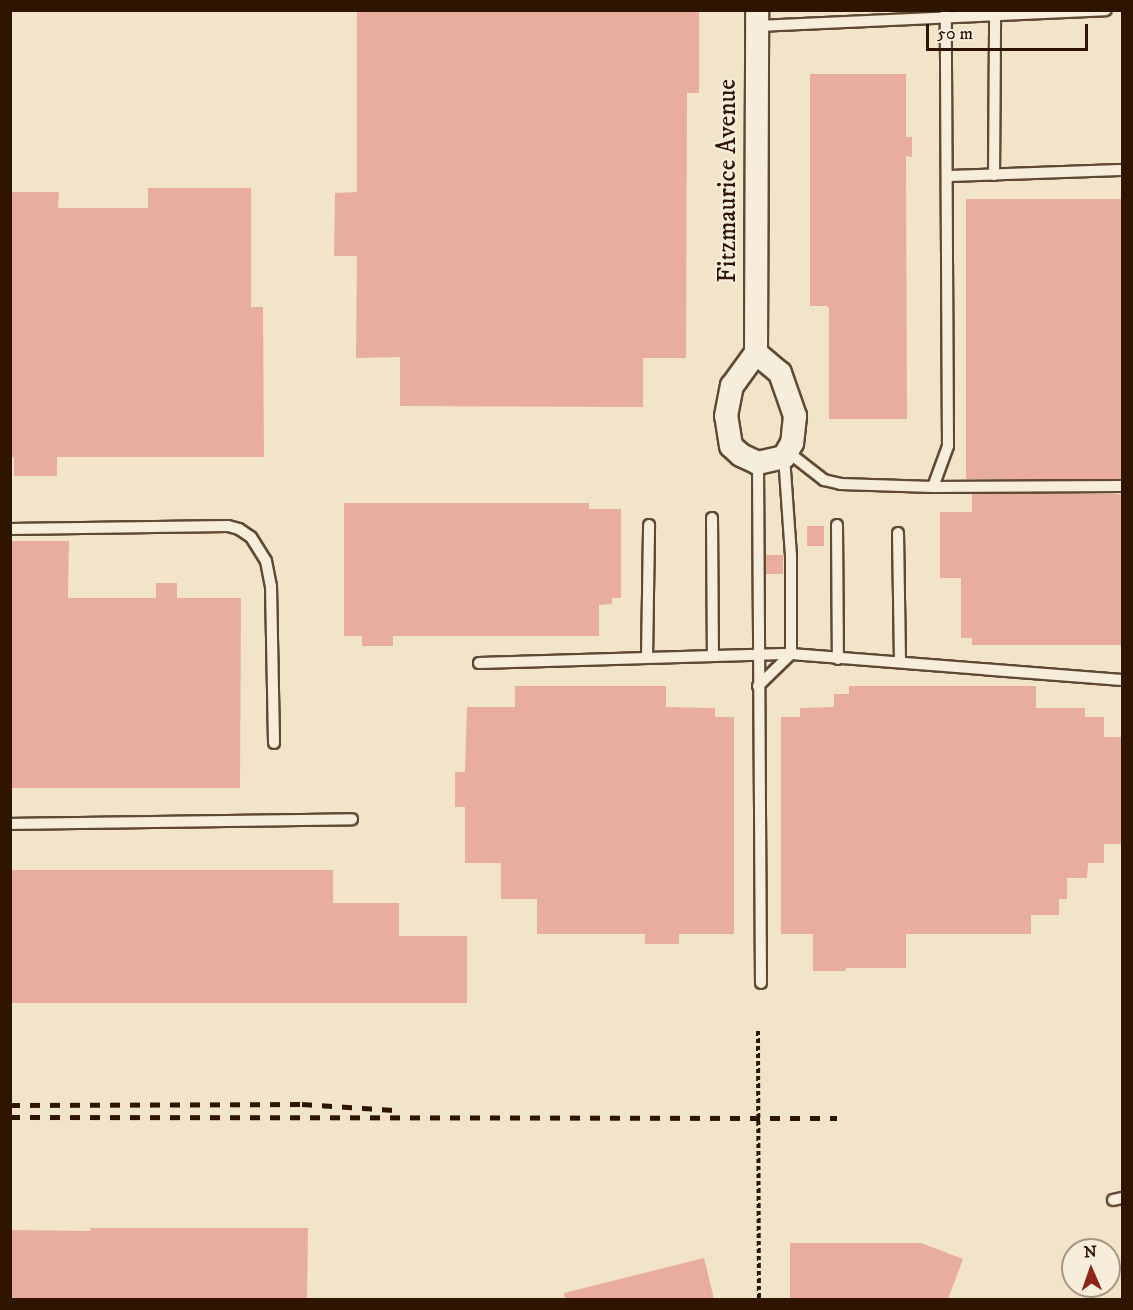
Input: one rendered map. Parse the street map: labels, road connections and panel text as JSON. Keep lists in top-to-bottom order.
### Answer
{
  "streets": {
    "street": ["Fitzmaurice Avenue"]
  },
  "scale_bar": "50 m",
  "north": "top"
}
